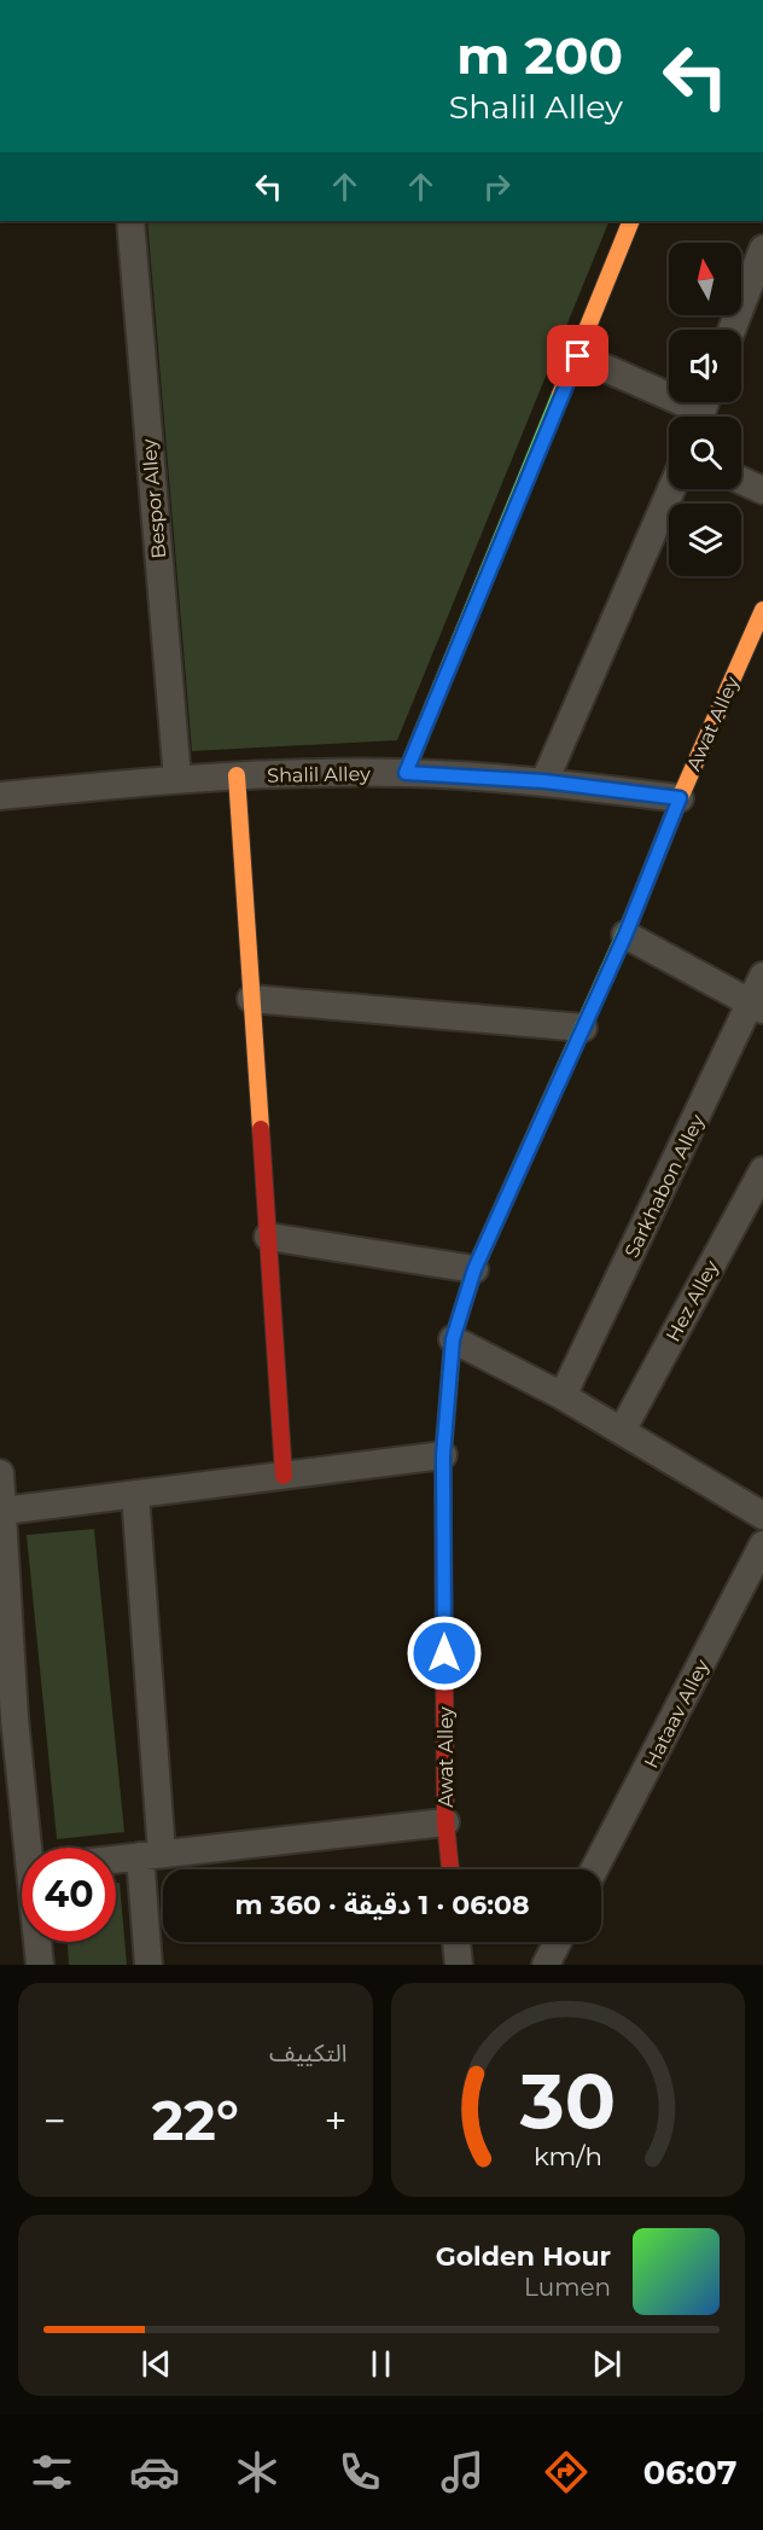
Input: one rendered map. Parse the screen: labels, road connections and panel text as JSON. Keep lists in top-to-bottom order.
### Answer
{
  "streets": {
    "street": [
      "Bespor Alley",
      "Awat Alley",
      "Shalil Alley",
      "Sarkhabon Alley",
      "Hez Alley",
      "Hataav Alley"
    ]
  },
  "crossings": [
    ["Bespor Alley", "Shalil Alley"],
    ["Awat Alley", "Shalil Alley"]
  ],
  "north": "top",
  "page": {
    "turn": ["200 m", "Shalil Alley"],
    "limit": "40",
    "trip": "06:08 · 1 دقيقة · 360 m",
    "tile": "التكييف",
    "heat": ["−", "22°", "+"],
    "song": ["Golden Hour", "Lumen"],
    "tabs": "06:07",
    "gauge": ["30", "km/h"]
  }
}
